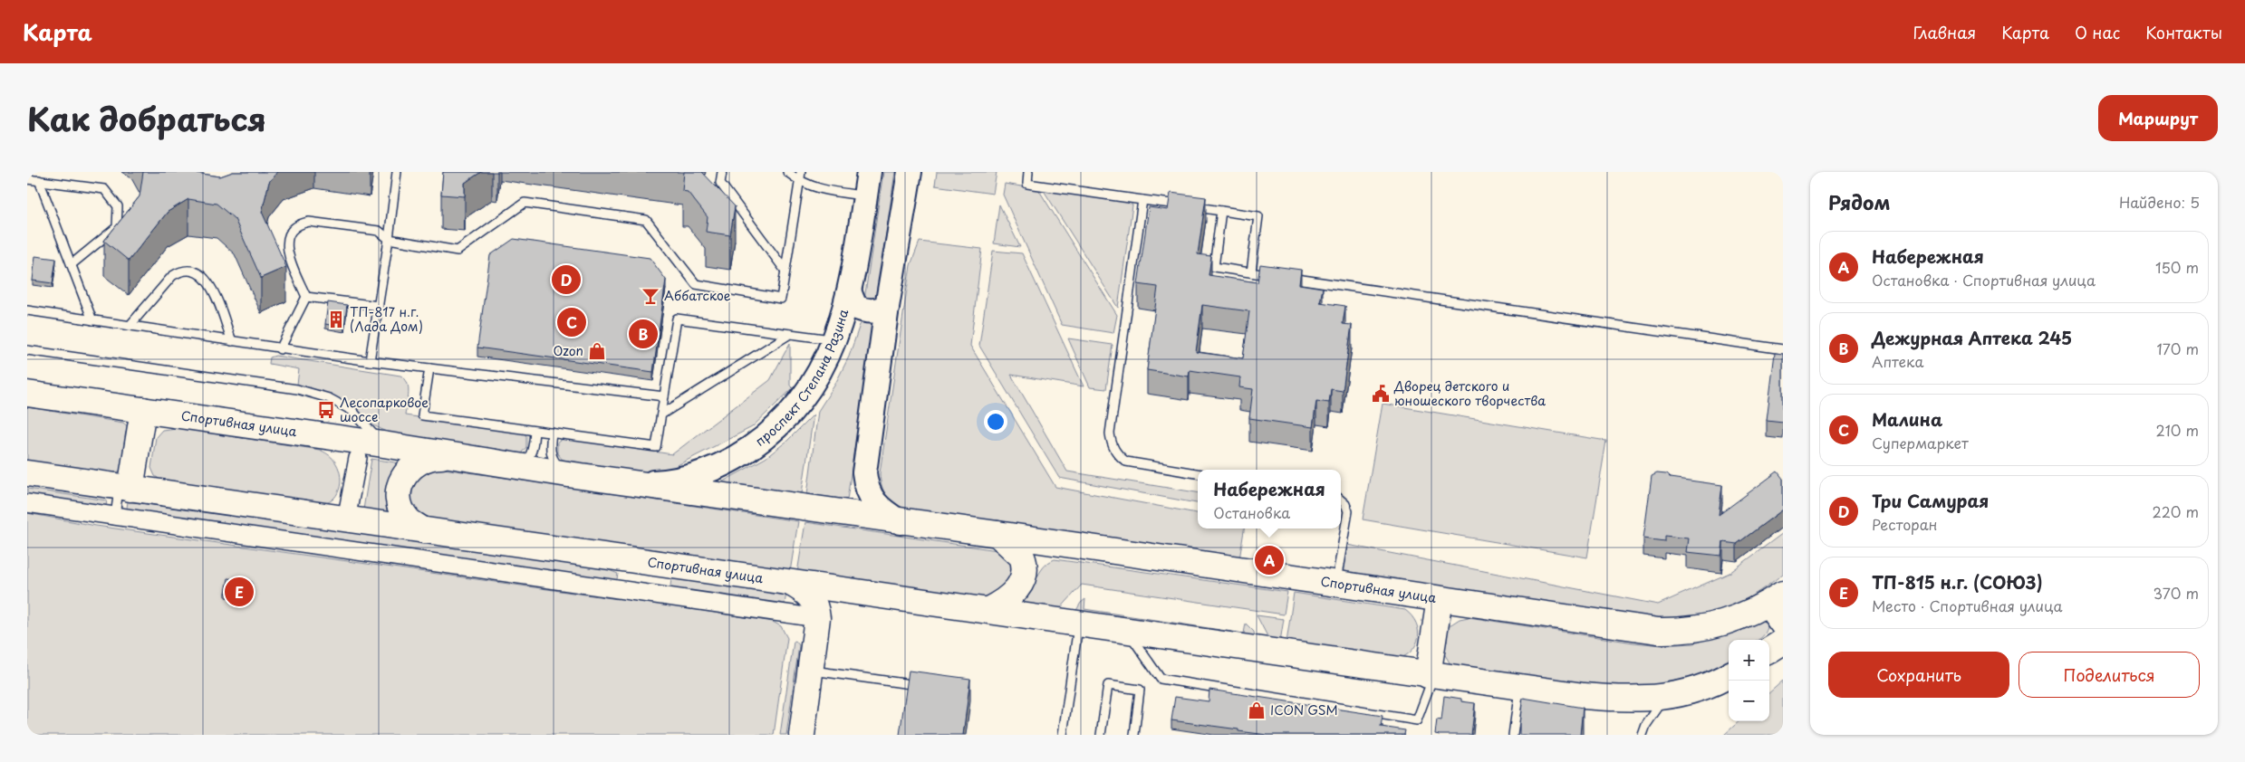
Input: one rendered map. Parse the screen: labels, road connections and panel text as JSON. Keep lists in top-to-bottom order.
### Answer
{
  "streets": {
    "main road": ["проспект Степана Разина", "Спортивная улица"]
  },
  "crossings": [
    ["проспект Степана Разина", "Спортивная улица"]
  ],
  "places": {
    "bar": ["Аббатское"],
    "building": ["ТП-817 н.г. (Лада Дом)"],
    "shop": ["Ozon", "ICON GSM"],
    "public building": ["Дворец детского и юношеского творчества"],
    "bus stop": ["Лесопарковое шоссе"]
  },
  "page": {
    "header": "Карта",
    "nav": [
      "Главная",
      "Карта",
      "О нас",
      "Контакты"
    ],
    "title": "Как добраться",
    "buttons": [
      "Маршрут",
      ["Сохранить", "Поделиться"]
    ],
    "heading": ["Рядом", "Найдено: 5"],
    "list": [
      {
        "mark": "A",
        "name": "Набережная",
        "note": "Остановка · Спортивная улица",
        "value": "150 m"
      },
      {
        "mark": "B",
        "name": "Дежурная Аптека 245",
        "note": "Аптека",
        "value": "170 m"
      },
      {
        "mark": "C",
        "name": "Малина",
        "note": "Супермаркет",
        "value": "210 m"
      },
      {
        "mark": "D",
        "name": "Три Самурая",
        "note": "Ресторан",
        "value": "220 m"
      },
      {
        "mark": "E",
        "name": "ТП-815 н.г. (СОЮЗ)",
        "note": "Место · Спортивная улица",
        "value": "370 m"
      }
    ],
    "pins": [
      "D",
      "C",
      "B",
      "A",
      "E"
    ],
    "popup": ["Набережная", "Остановка"],
    "map_buttons": ["+", "−"]
  }
}
